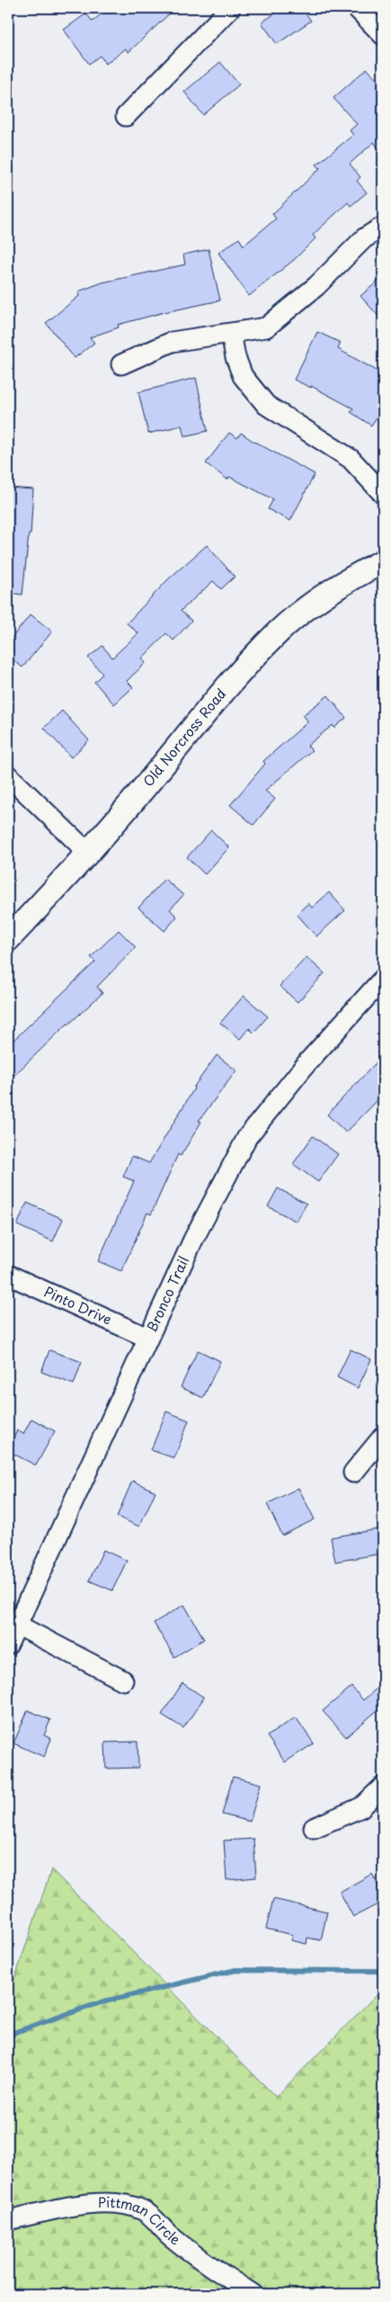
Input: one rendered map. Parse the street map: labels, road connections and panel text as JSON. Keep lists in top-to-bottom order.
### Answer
{
  "streets": {
    "street": [
      "Old Norcross Road",
      "Bronco Trail",
      "Pinto Drive",
      "Pittman Circle"
    ]
  },
  "crossings": [
    ["Bronco Trail", "Pinto Drive"]
  ]
}
